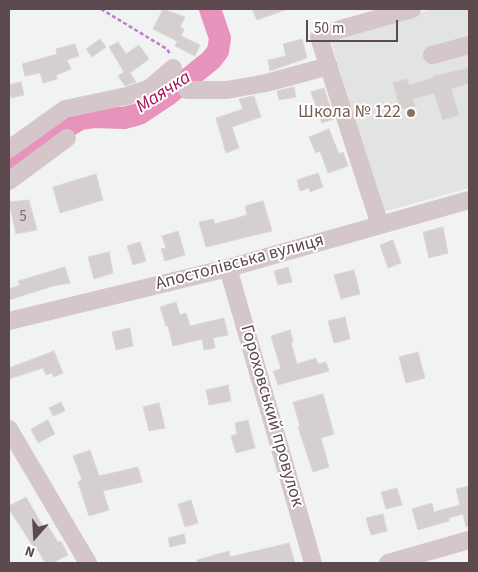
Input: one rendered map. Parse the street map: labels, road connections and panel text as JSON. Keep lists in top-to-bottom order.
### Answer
{
  "streets": {
    "street": ["Апостолівська вулиця", "Гороховський провулок"]
  },
  "crossings": [
    ["Апостолівська вулиця", "Гороховський провулок"]
  ],
  "water": ["Маячка"],
  "places": ["Школа № 122"],
  "house_numbers": ["5"],
  "scale_bar": "50 m",
  "north": "bottom"
}
